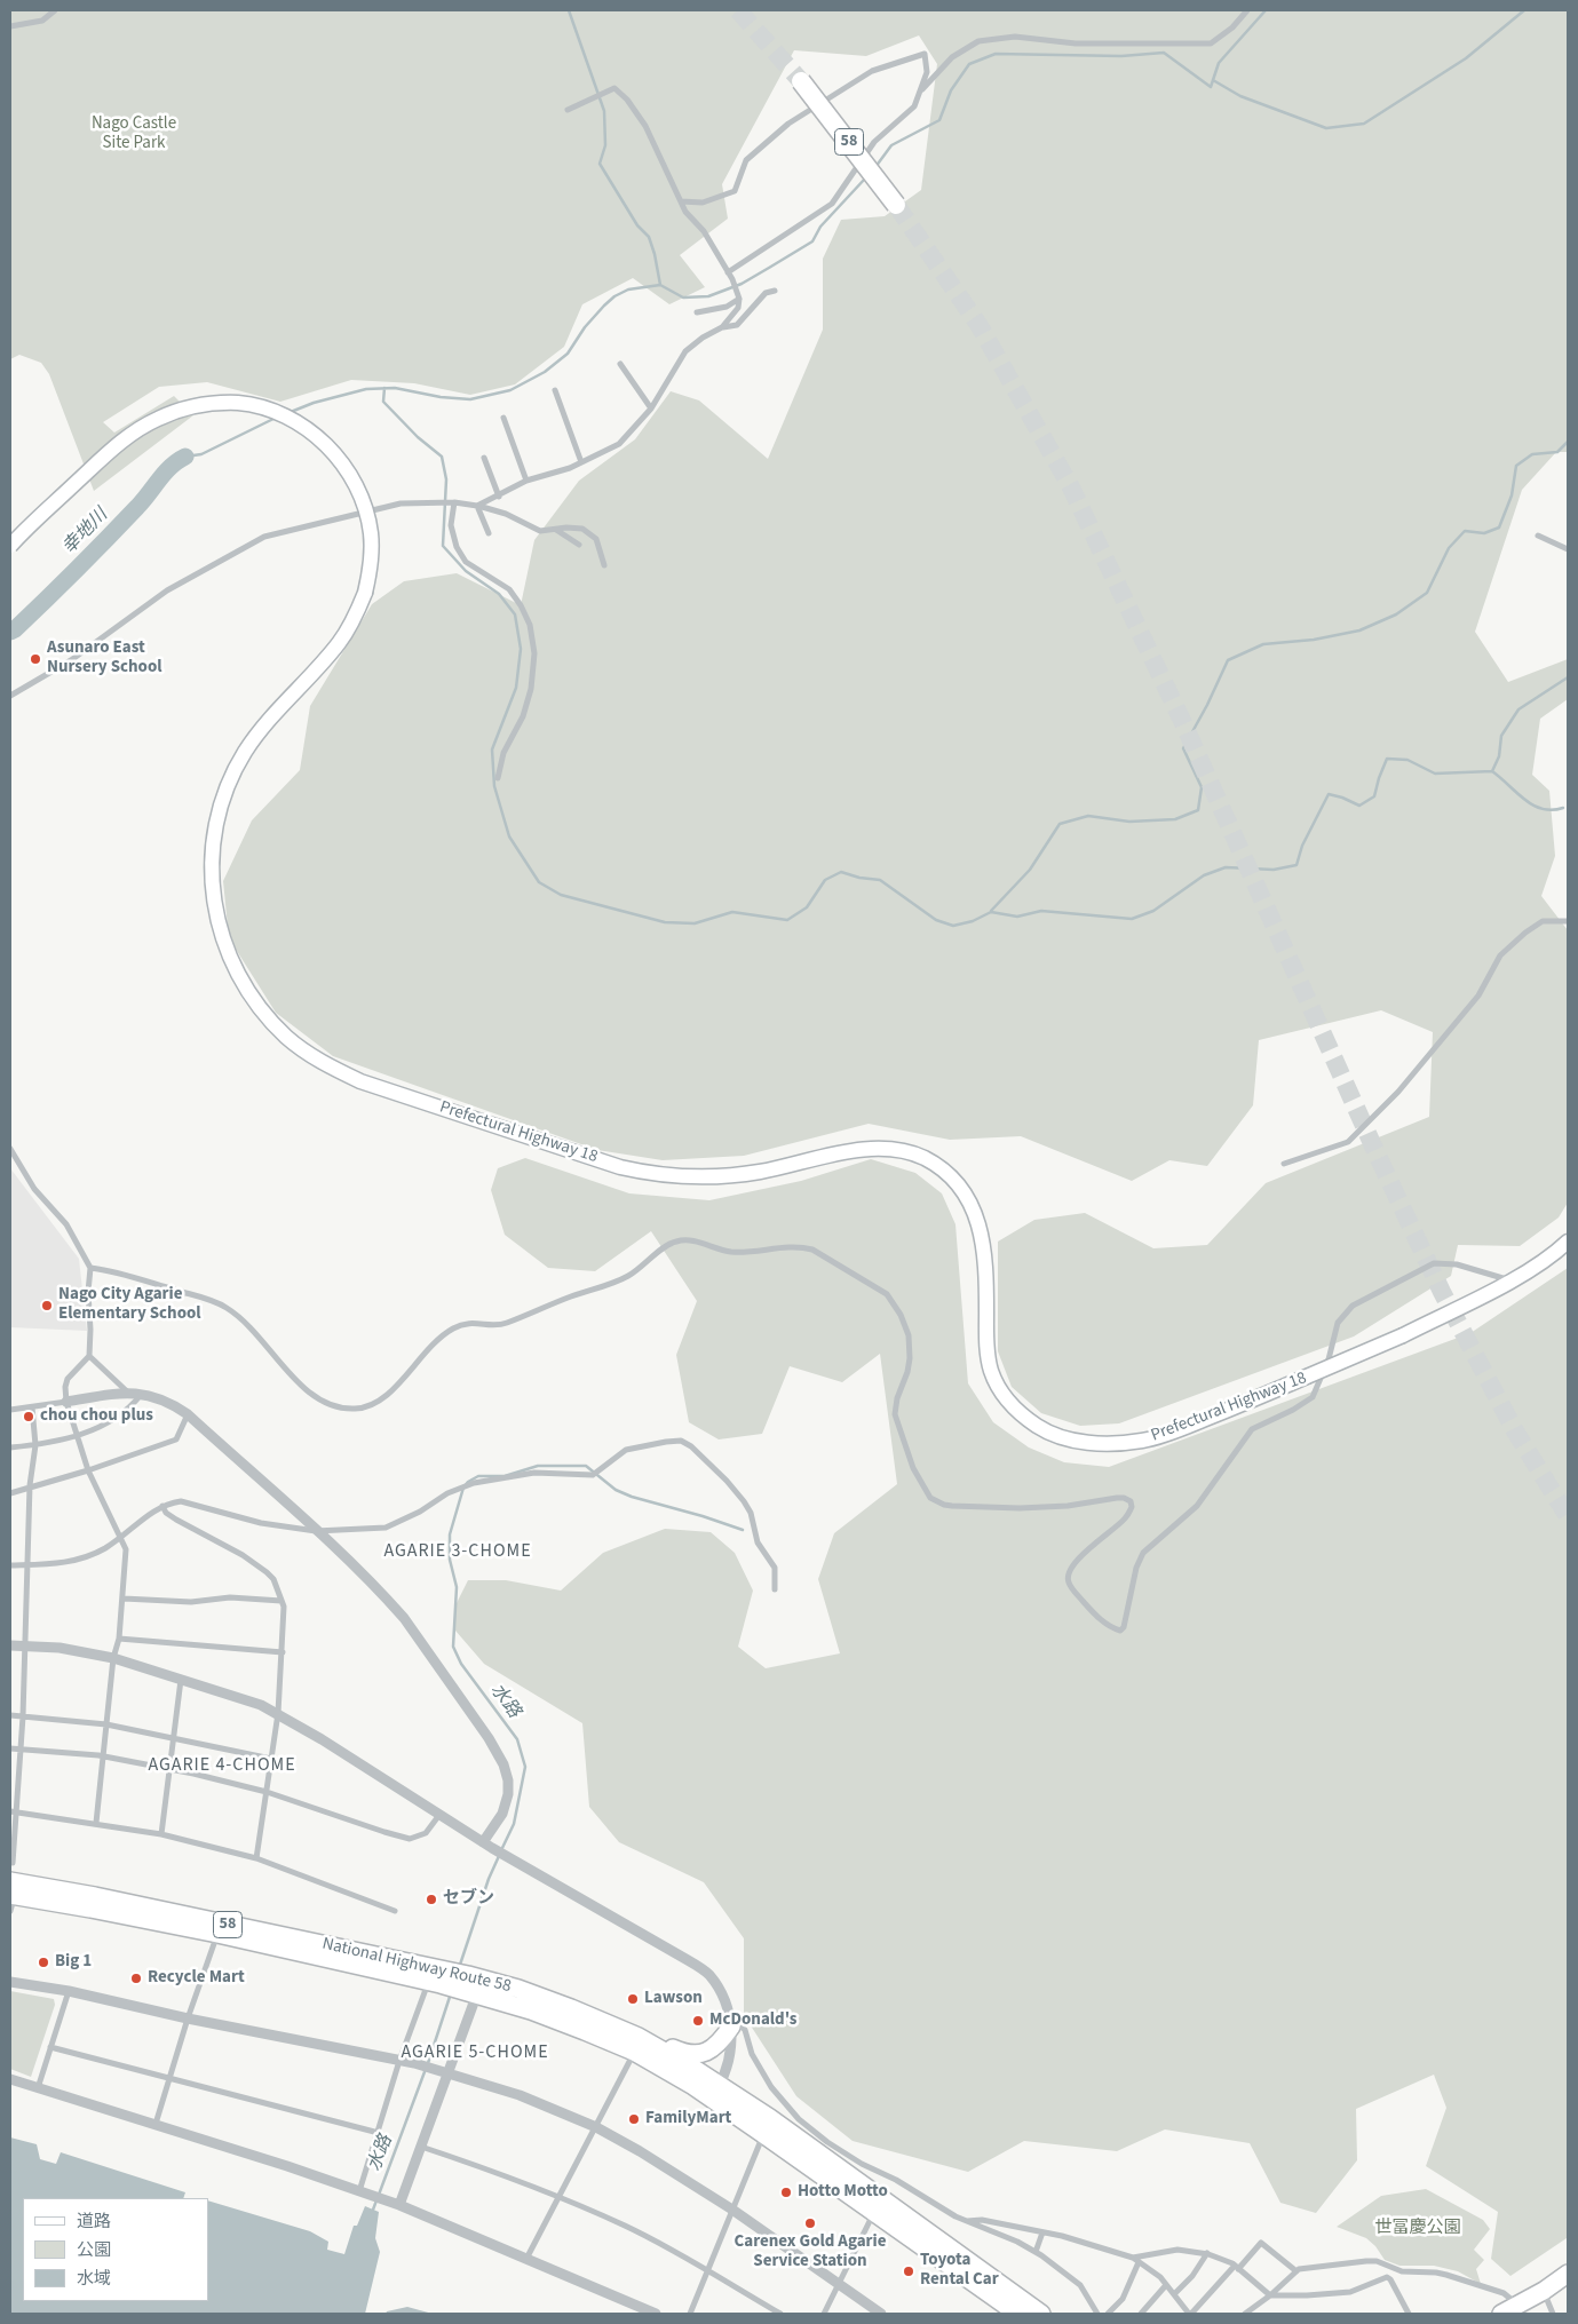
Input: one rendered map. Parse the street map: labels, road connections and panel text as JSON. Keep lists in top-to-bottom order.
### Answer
{
  "streets": {
    "highway": ["58", "National Highway Route 58"],
    "main road": ["Prefectural Highway 18"]
  },
  "districts": ["AGARIE 3-CHOME", "AGARIE 4-CHOME", "AGARIE 5-CHOME"],
  "water": ["幸地川", "水路"],
  "parks": ["Nago Castle Site Park", "世冨慶公園"],
  "places": [
    "Asunaro East Nursery School",
    "Nago City Agarie Elementary School",
    "chou chou plus",
    "セブン",
    "Big 1",
    "Recycle Mart",
    "Lawson",
    "McDonald's",
    "FamilyMart",
    "Hotto Motto",
    "Carenex Gold Agarie Service Station",
    "Toyota Rental Car"
  ],
  "legend": ["道路", "公園", "水域"]
}
